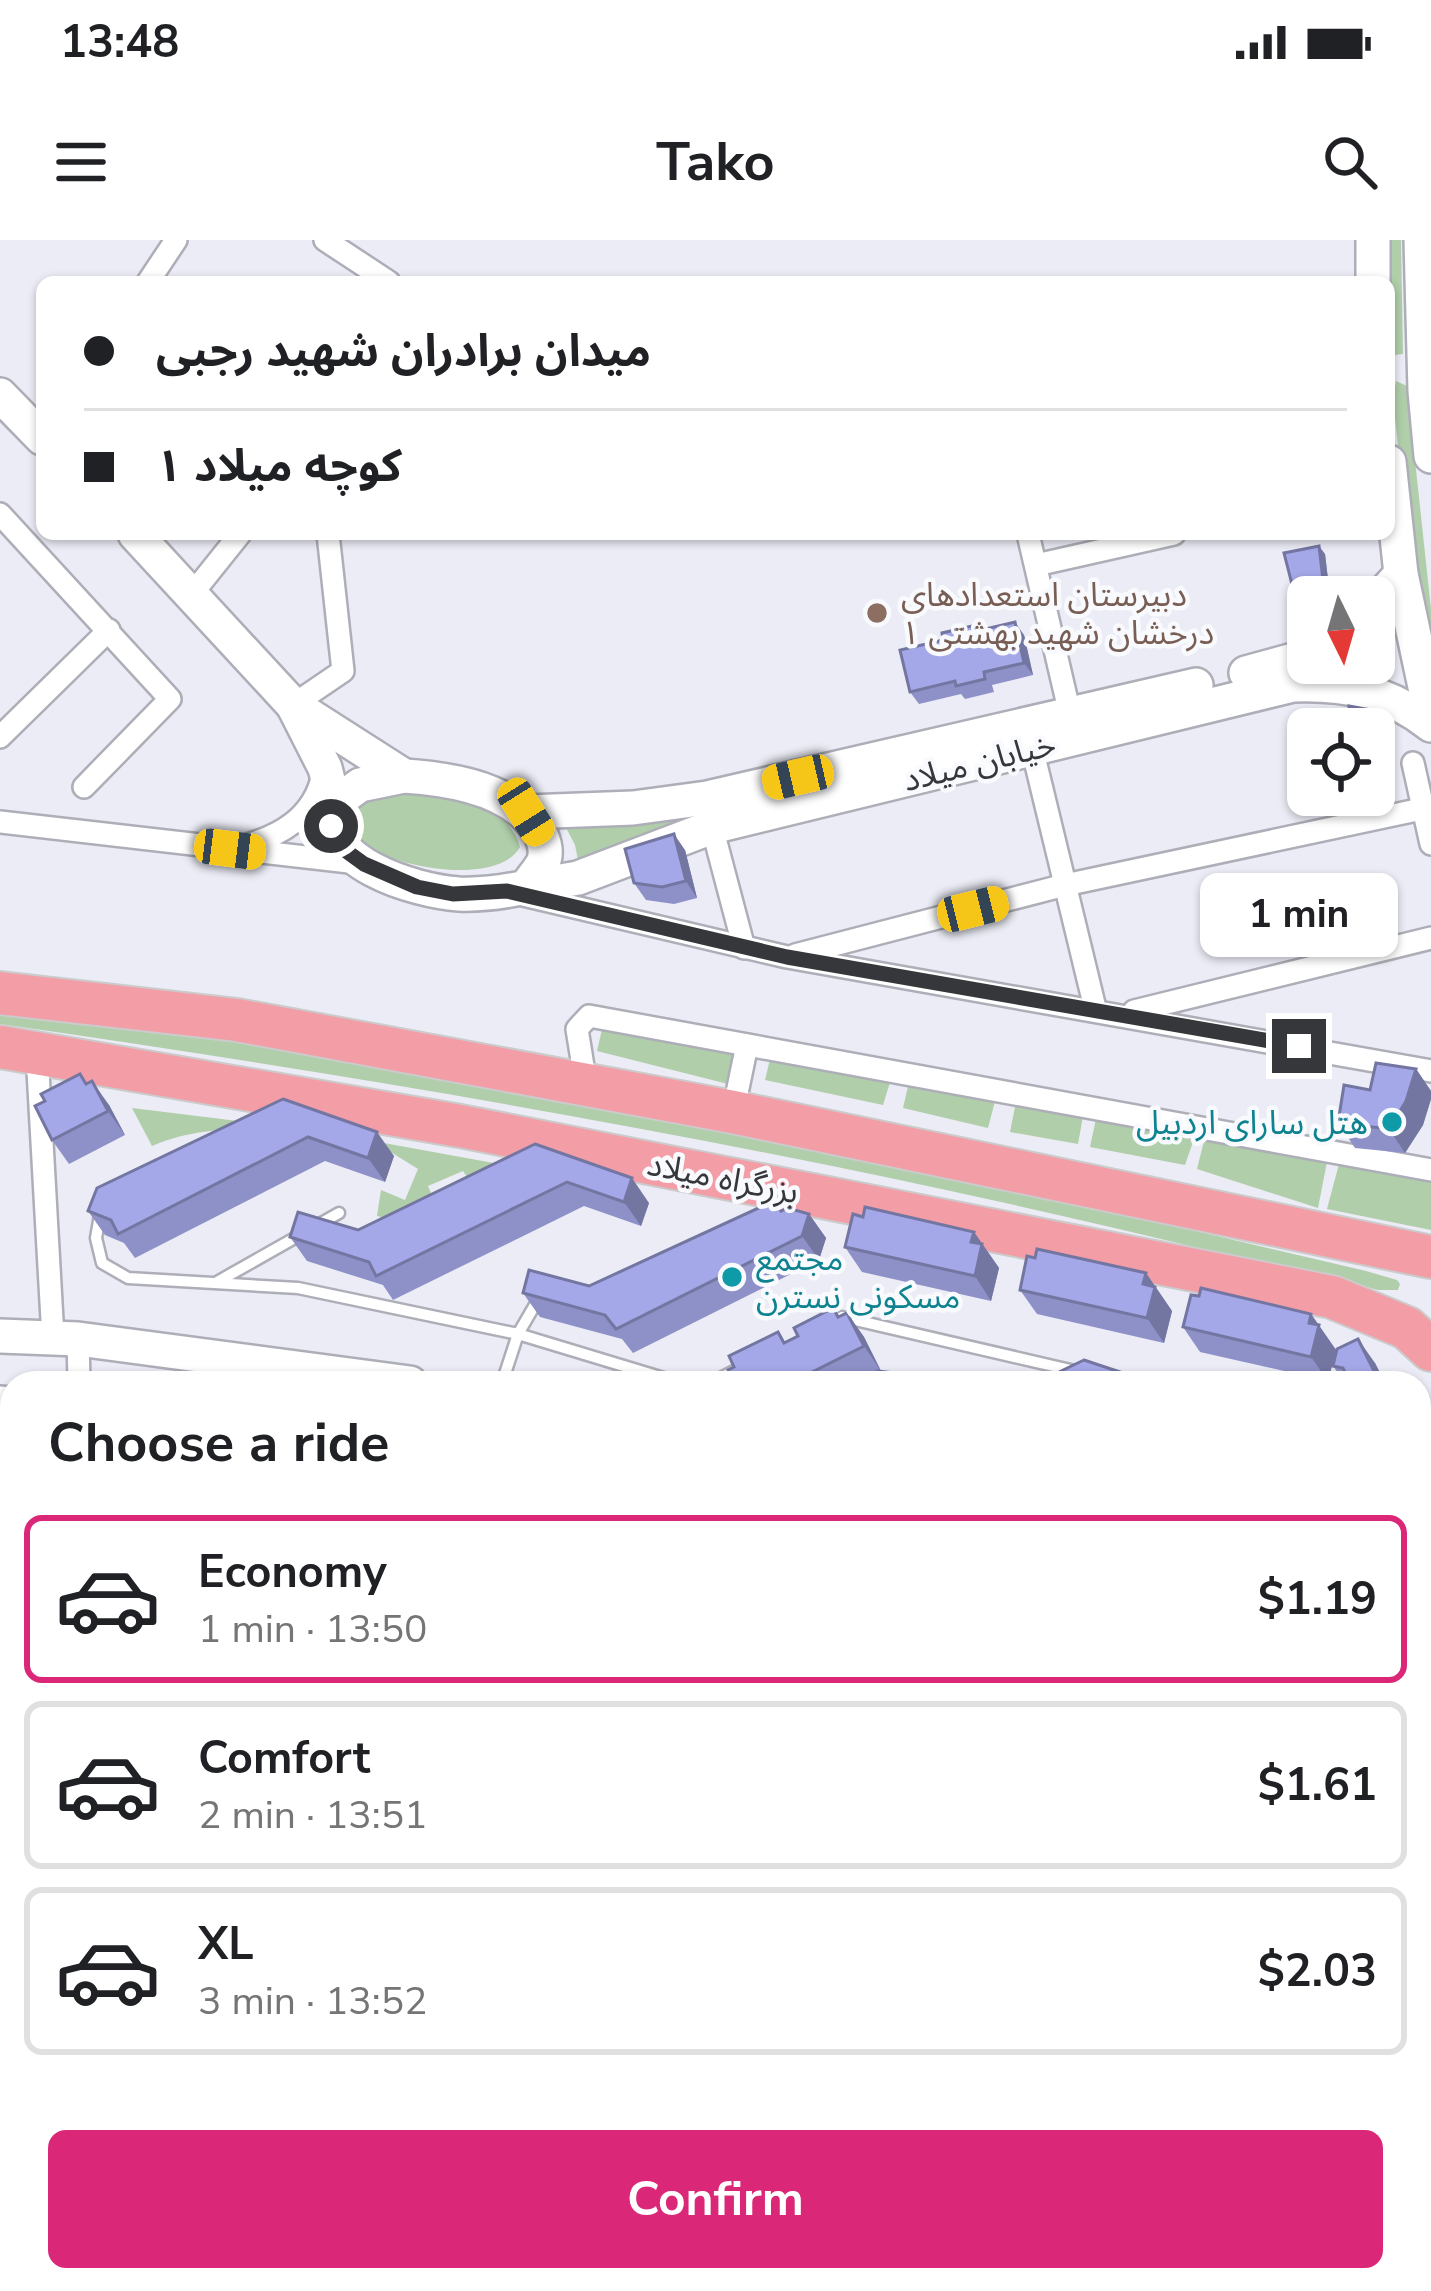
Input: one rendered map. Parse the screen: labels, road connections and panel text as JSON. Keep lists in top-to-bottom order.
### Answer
{
  "streets": {
    "highway": ["بزرگراه میلاد"],
    "street": ["خیابان میلاد"]
  },
  "places": ["دبیرستان استعدادهای درخشان شهید بهشتی ۱", "هتل سارای اردبیل", "مجتمع مسکونی نسترن"],
  "north": "bottom",
  "page": {
    "status": "13:48",
    "header": "Tako",
    "banner": ["میدان برادران شهید رجبی", "کوچه میلاد ۱"],
    "bubble": "1 min",
    "heading": "Choose a ride",
    "list": [
      {
        "name": "Economy",
        "note": "1 min · 13:50",
        "value": "$1.19"
      },
      {
        "name": "Comfort",
        "note": "2 min · 13:51",
        "value": "$1.61"
      },
      {
        "name": "XL",
        "note": "3 min · 13:52",
        "value": "$2.03"
      }
    ],
    "buttons": "Confirm"
  }
}
